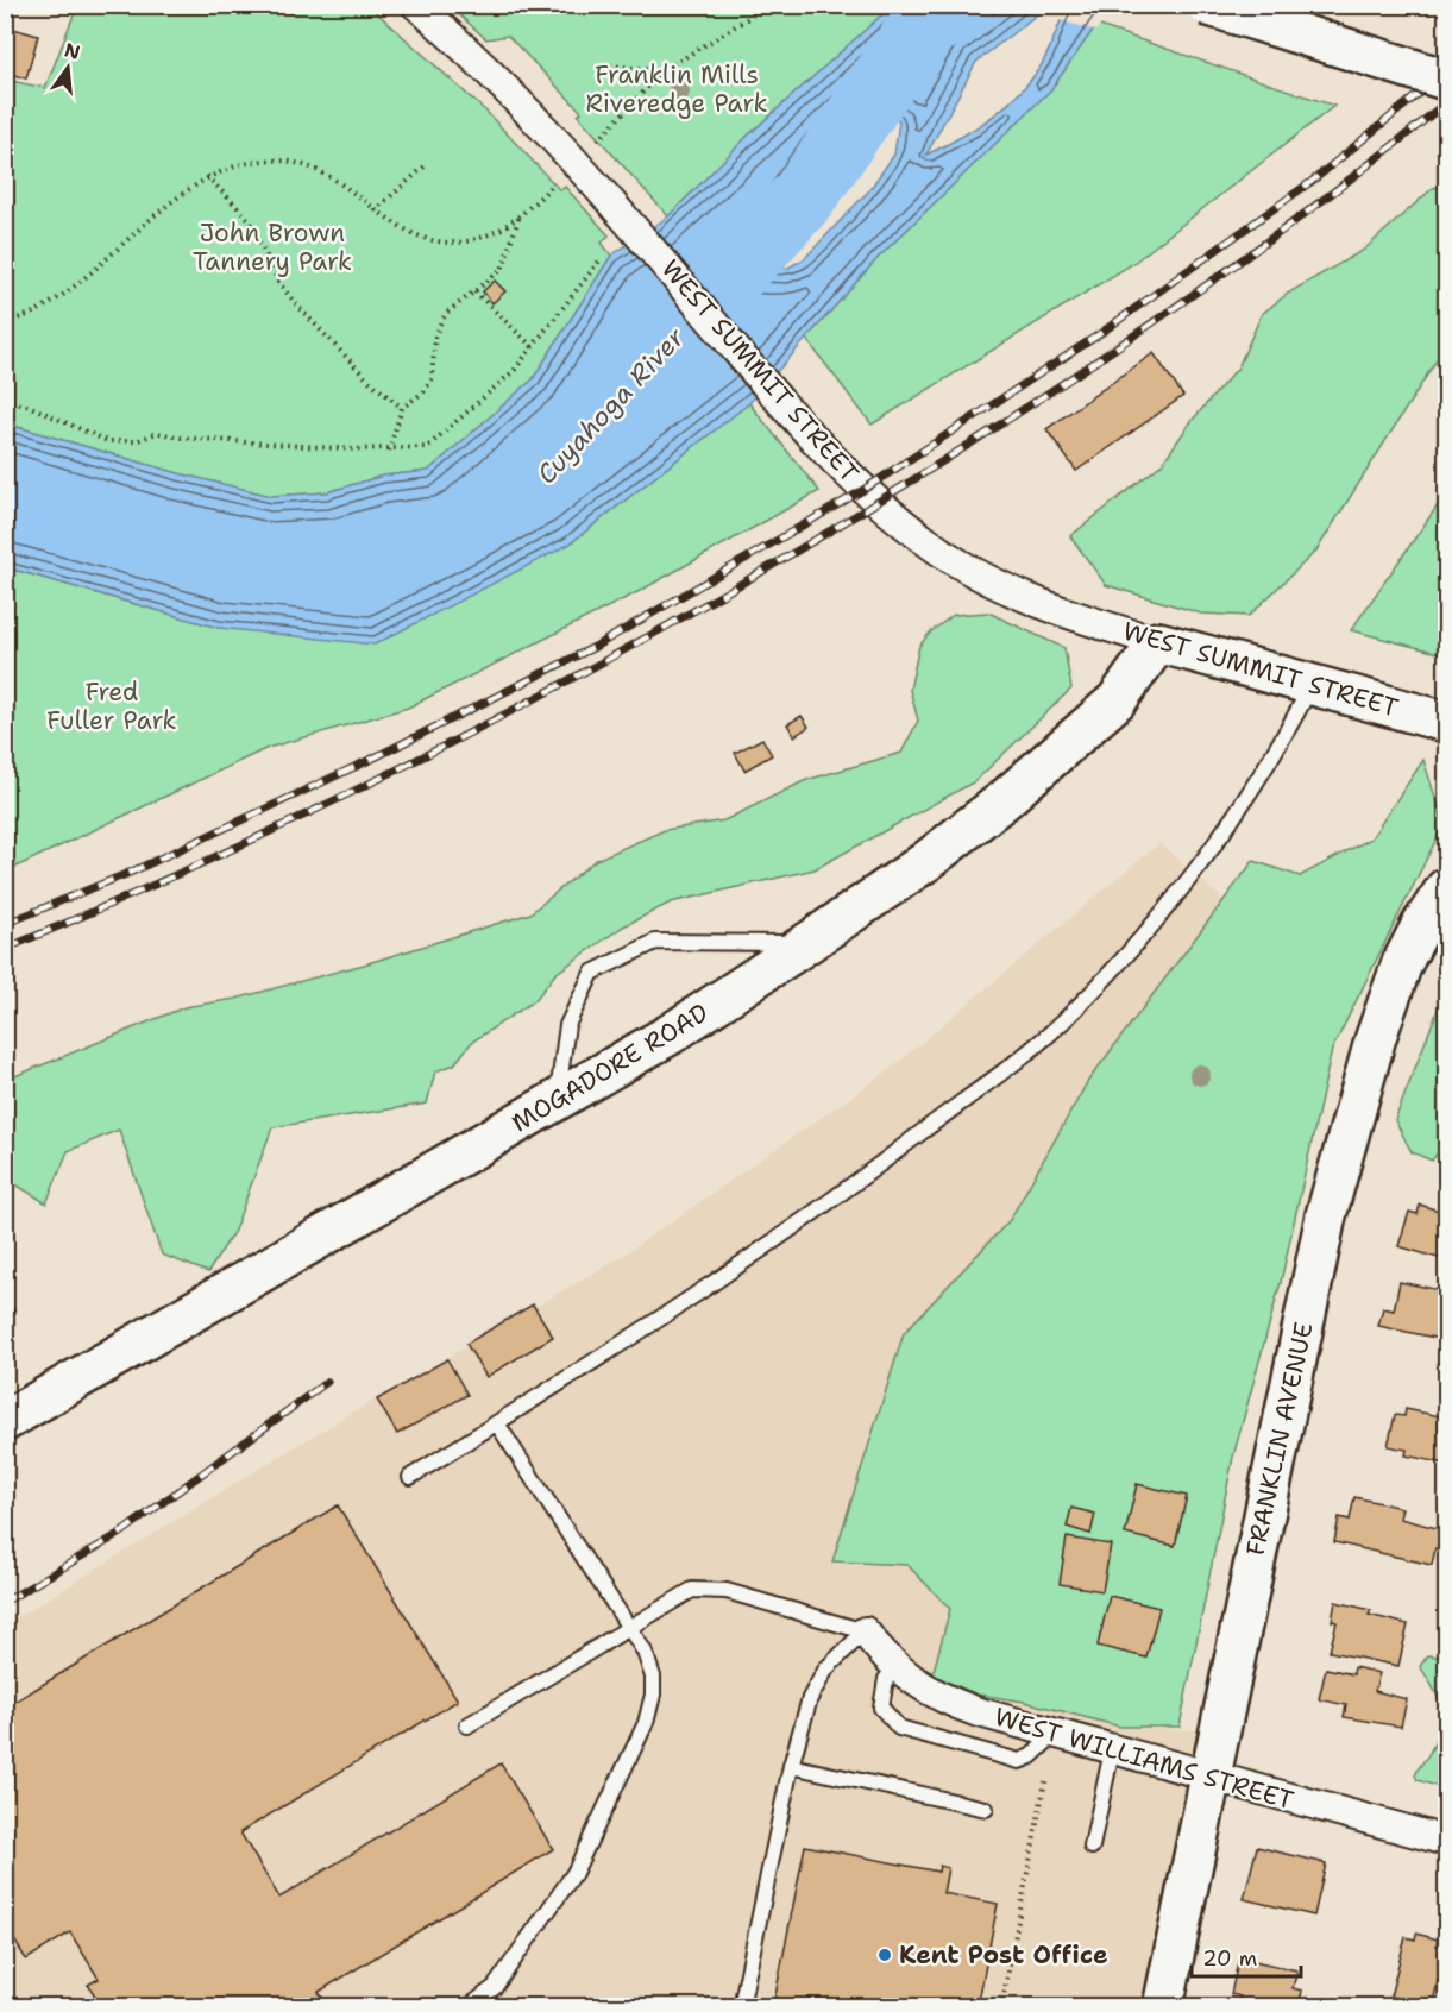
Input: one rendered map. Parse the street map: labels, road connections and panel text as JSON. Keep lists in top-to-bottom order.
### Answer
{
  "streets": {
    "street": [
      "WEST SUMMIT STREET",
      "MOGADORE ROAD",
      "FRANKLIN AVENUE",
      "WEST WILLIAMS STREET"
    ]
  },
  "crossings": [
    ["WEST SUMMIT STREET", "MOGADORE ROAD"],
    ["FRANKLIN AVENUE", "WEST WILLIAMS STREET"]
  ],
  "water": ["Cuyahoga River"],
  "parks": ["Franklin Mills Riveredge Park", "John Brown Tannery Park", "Fred Fuller Park"],
  "places": ["Kent Post Office"],
  "scale_bar": "20 m",
  "north": "top"
}
